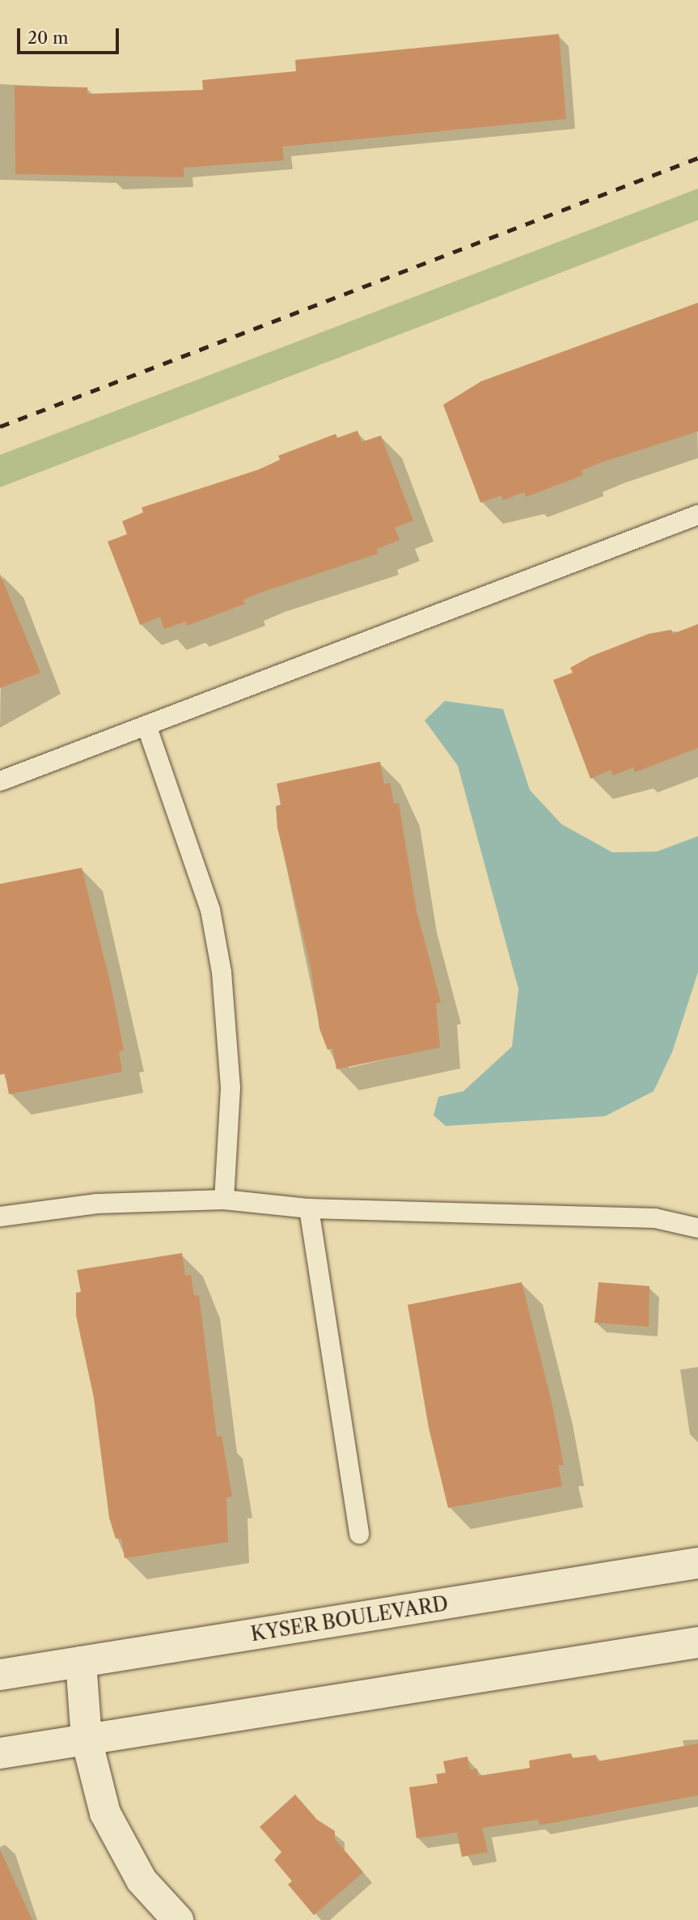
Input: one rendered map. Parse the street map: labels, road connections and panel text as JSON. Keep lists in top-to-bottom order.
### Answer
{
  "streets": {
    "street": ["KYSER BOULEVARD"]
  },
  "scale_bar": "20 m"
}
